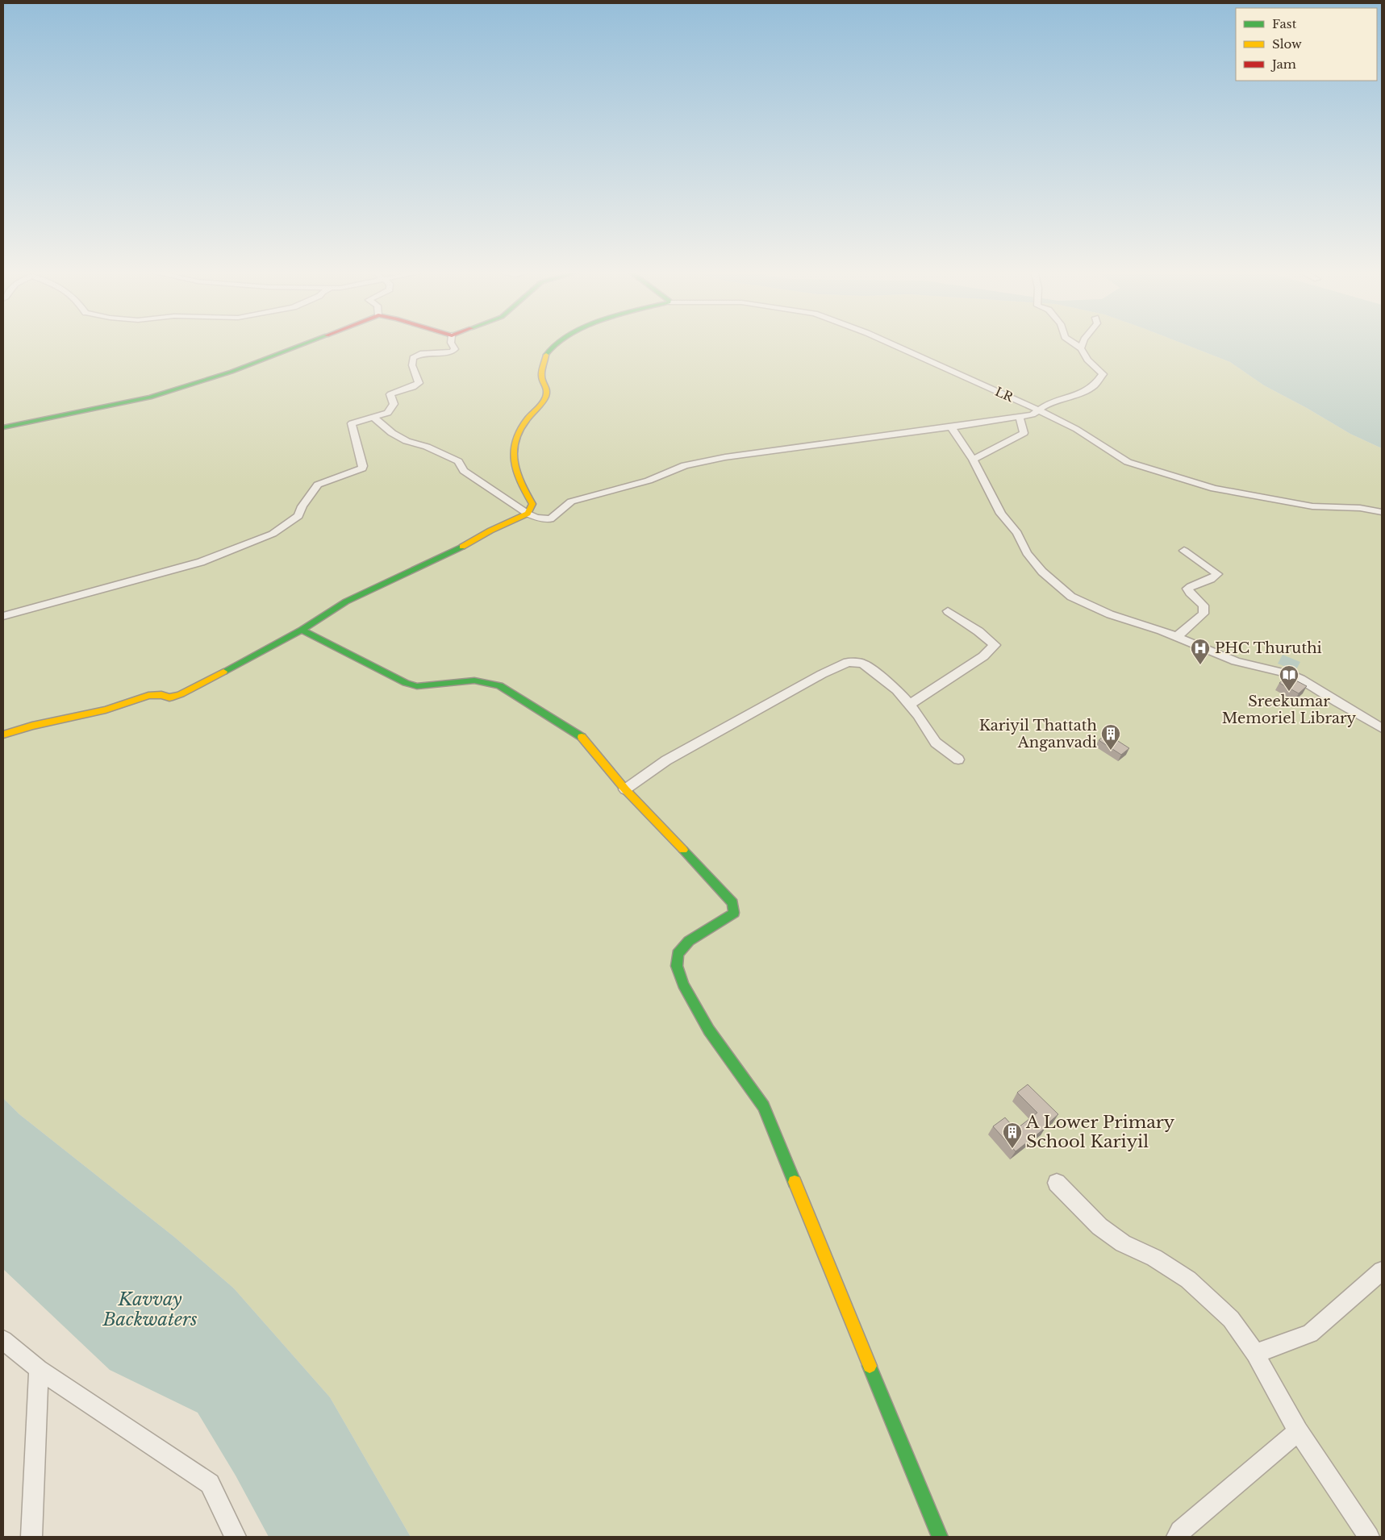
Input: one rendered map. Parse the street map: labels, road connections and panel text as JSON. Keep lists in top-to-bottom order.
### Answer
{
  "streets": {
    "street": ["LR"]
  },
  "water": ["Kavvay Backwaters"],
  "places": {
    "hospital": ["PHC Thuruthi"],
    "library": ["Sreekumar Memoriel Library"],
    "building": ["Kariyil Thattath Anganvadi", "A Lower Primary School Kariyil"]
  },
  "legend": ["Fast", "Slow", "Jam"]
}
